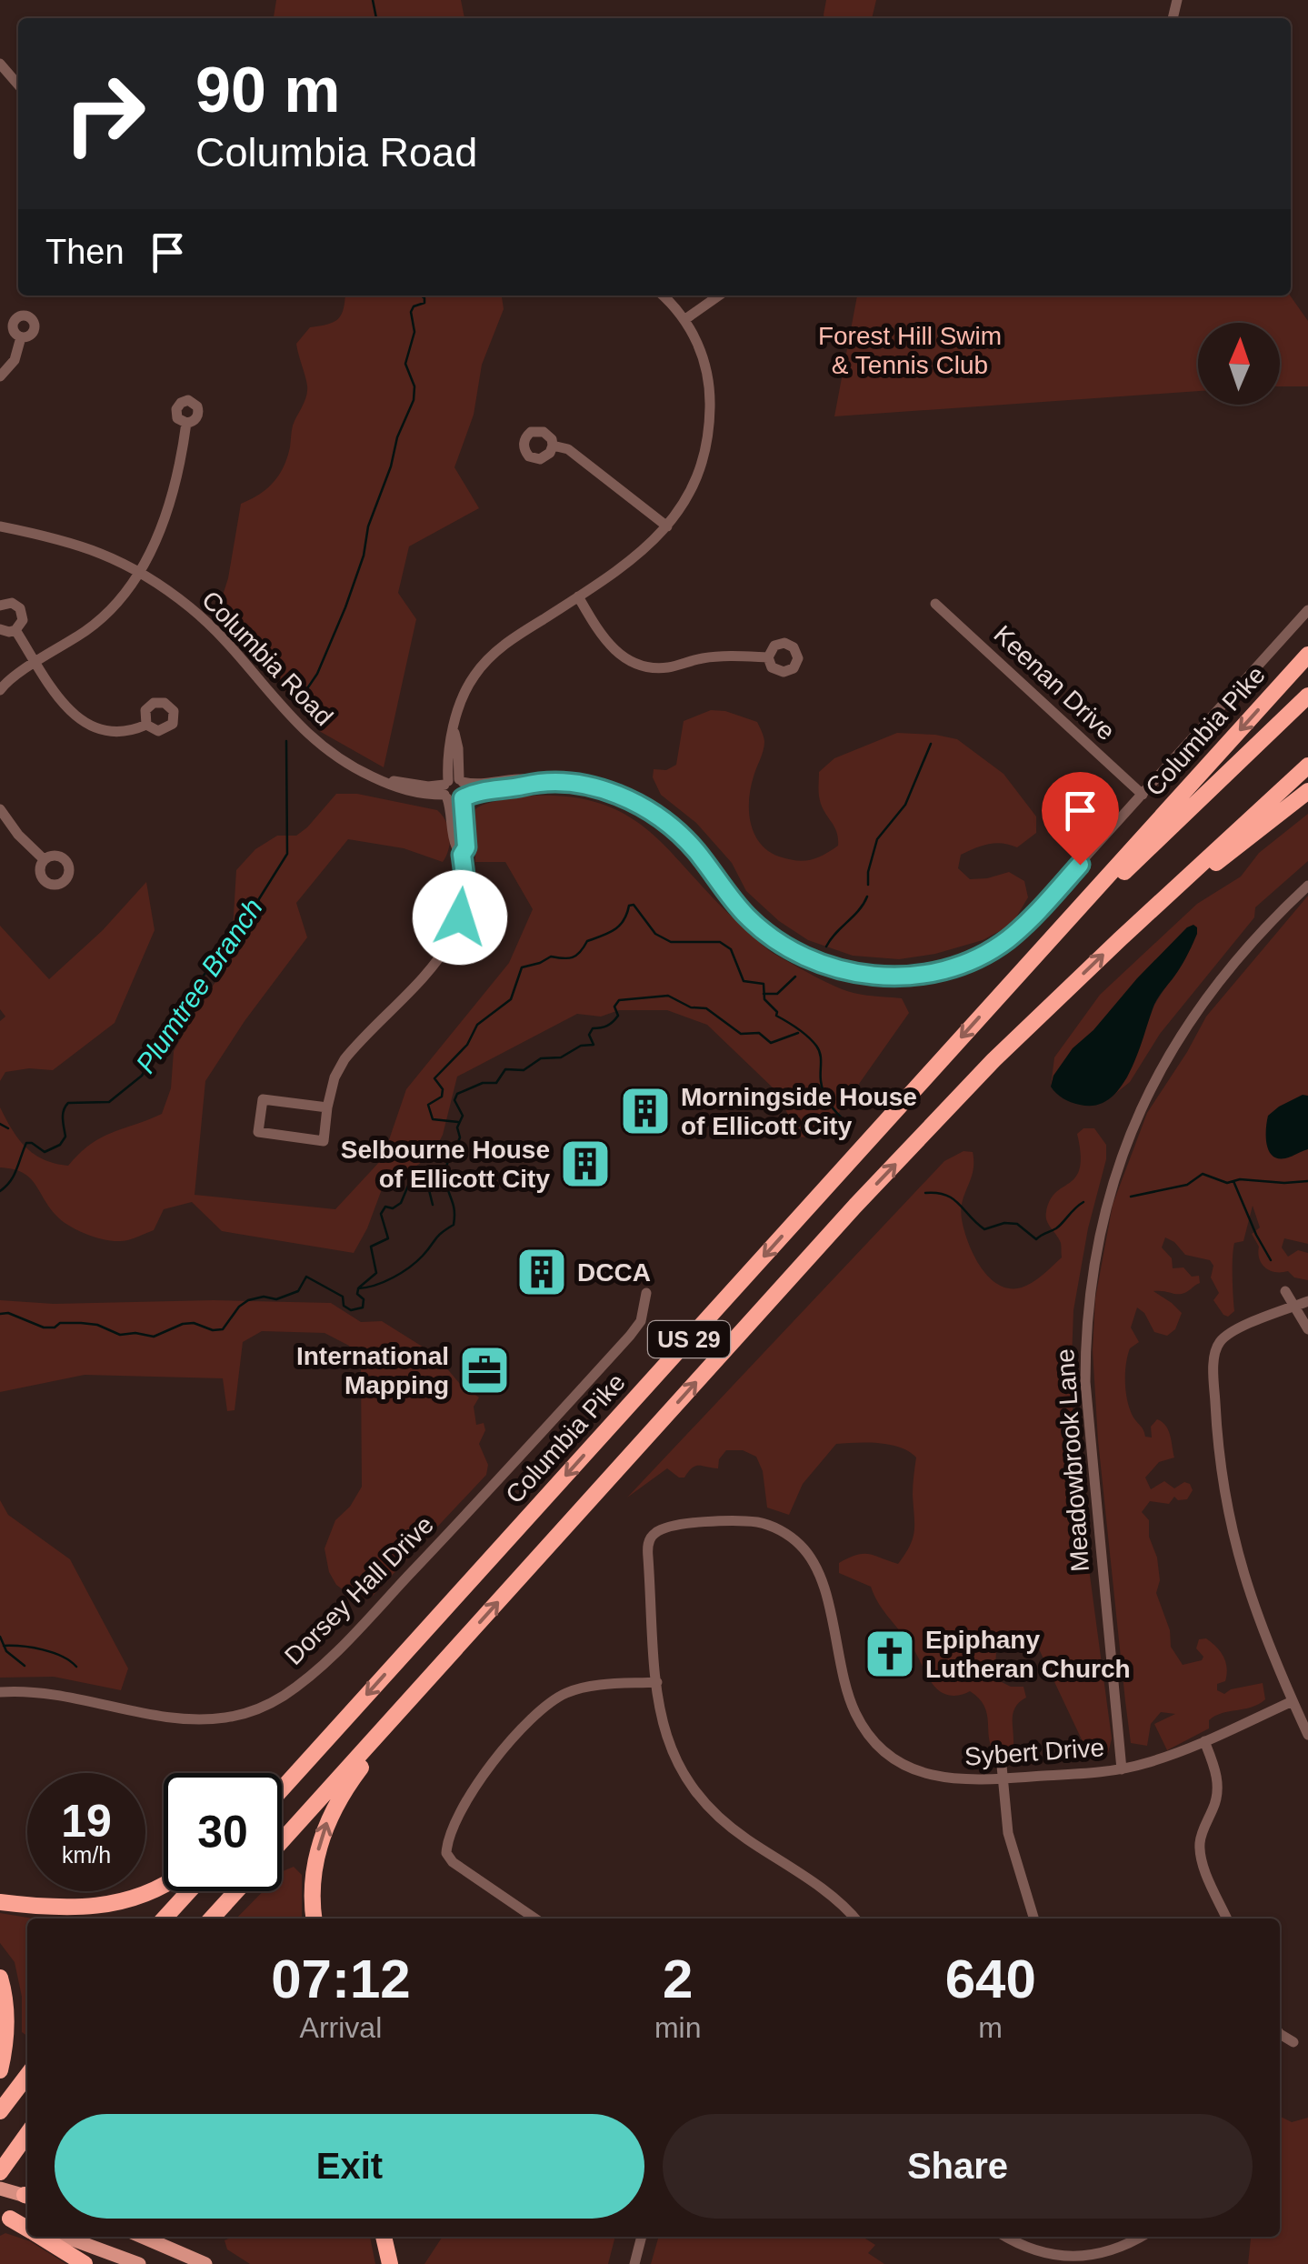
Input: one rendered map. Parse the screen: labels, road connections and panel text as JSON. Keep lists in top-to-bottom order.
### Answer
{
  "streets": {
    "highway": ["Columbia Pike", "US 29"],
    "street": [
      "Columbia Road",
      "Keenan Drive",
      "Meadowbrook Lane",
      "Dorsey Hall Drive",
      "Sybert Drive"
    ]
  },
  "crossings": [
    ["Columbia Road", "Keenan Drive"],
    ["Meadowbrook Lane", "Sybert Drive"]
  ],
  "water": ["Plumtree Branch"],
  "parks": ["Forest Hill Swim & Tennis Club"],
  "places": {
    "building": ["Morningside House of Ellicott City", "Selbourne House of Ellicott City", "DCCA"],
    "office": ["International Mapping"],
    "church": ["Epiphany Lutheran Church"]
  },
  "north": "top",
  "page": {
    "turn": ["90 m", "Columbia Road"],
    "then": "Then",
    "speed": "19 km/h",
    "limit": "30",
    "eta": [
      "07:12",
      "Arrival",
      "2",
      "min",
      "640",
      "m"
    ],
    "buttons": ["Exit", "Share"]
  }
}
